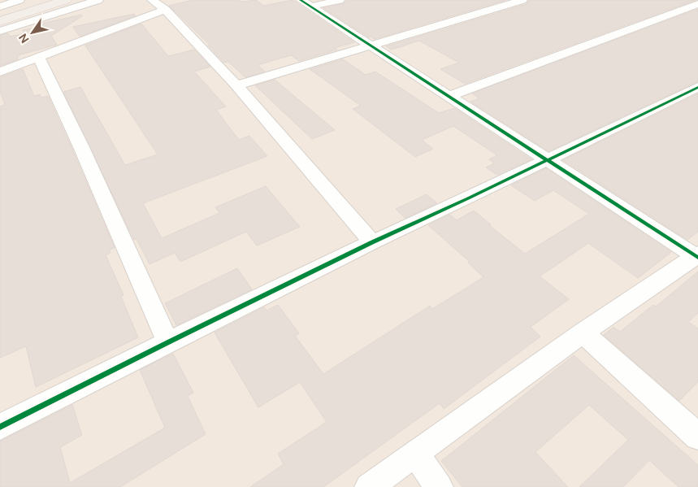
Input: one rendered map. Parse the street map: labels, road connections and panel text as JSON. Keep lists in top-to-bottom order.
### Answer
{
  "north": "bottom left"
}
